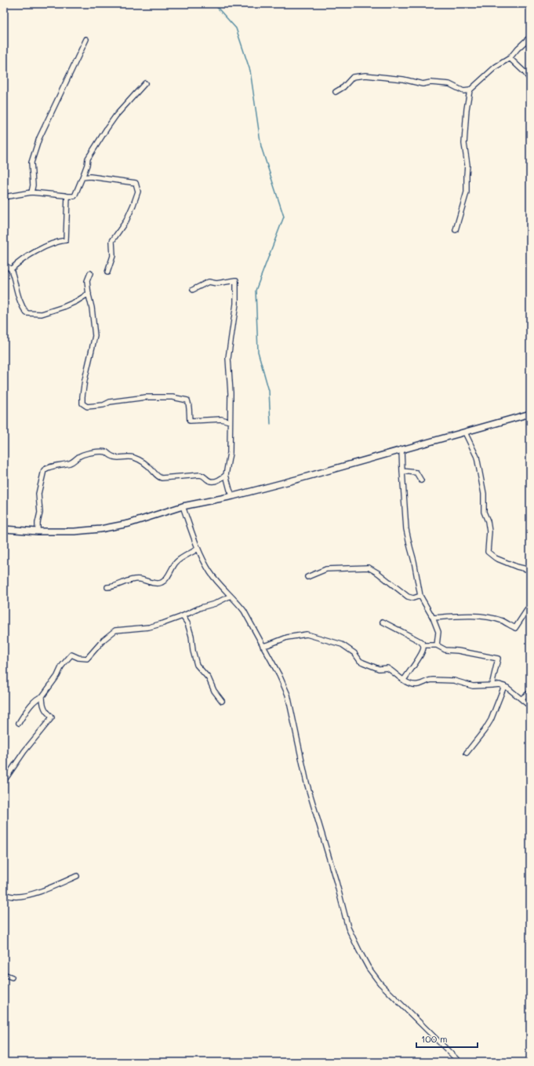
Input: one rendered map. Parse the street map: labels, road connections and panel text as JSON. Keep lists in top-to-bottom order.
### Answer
{
  "scale_bar": "100 m"
}
